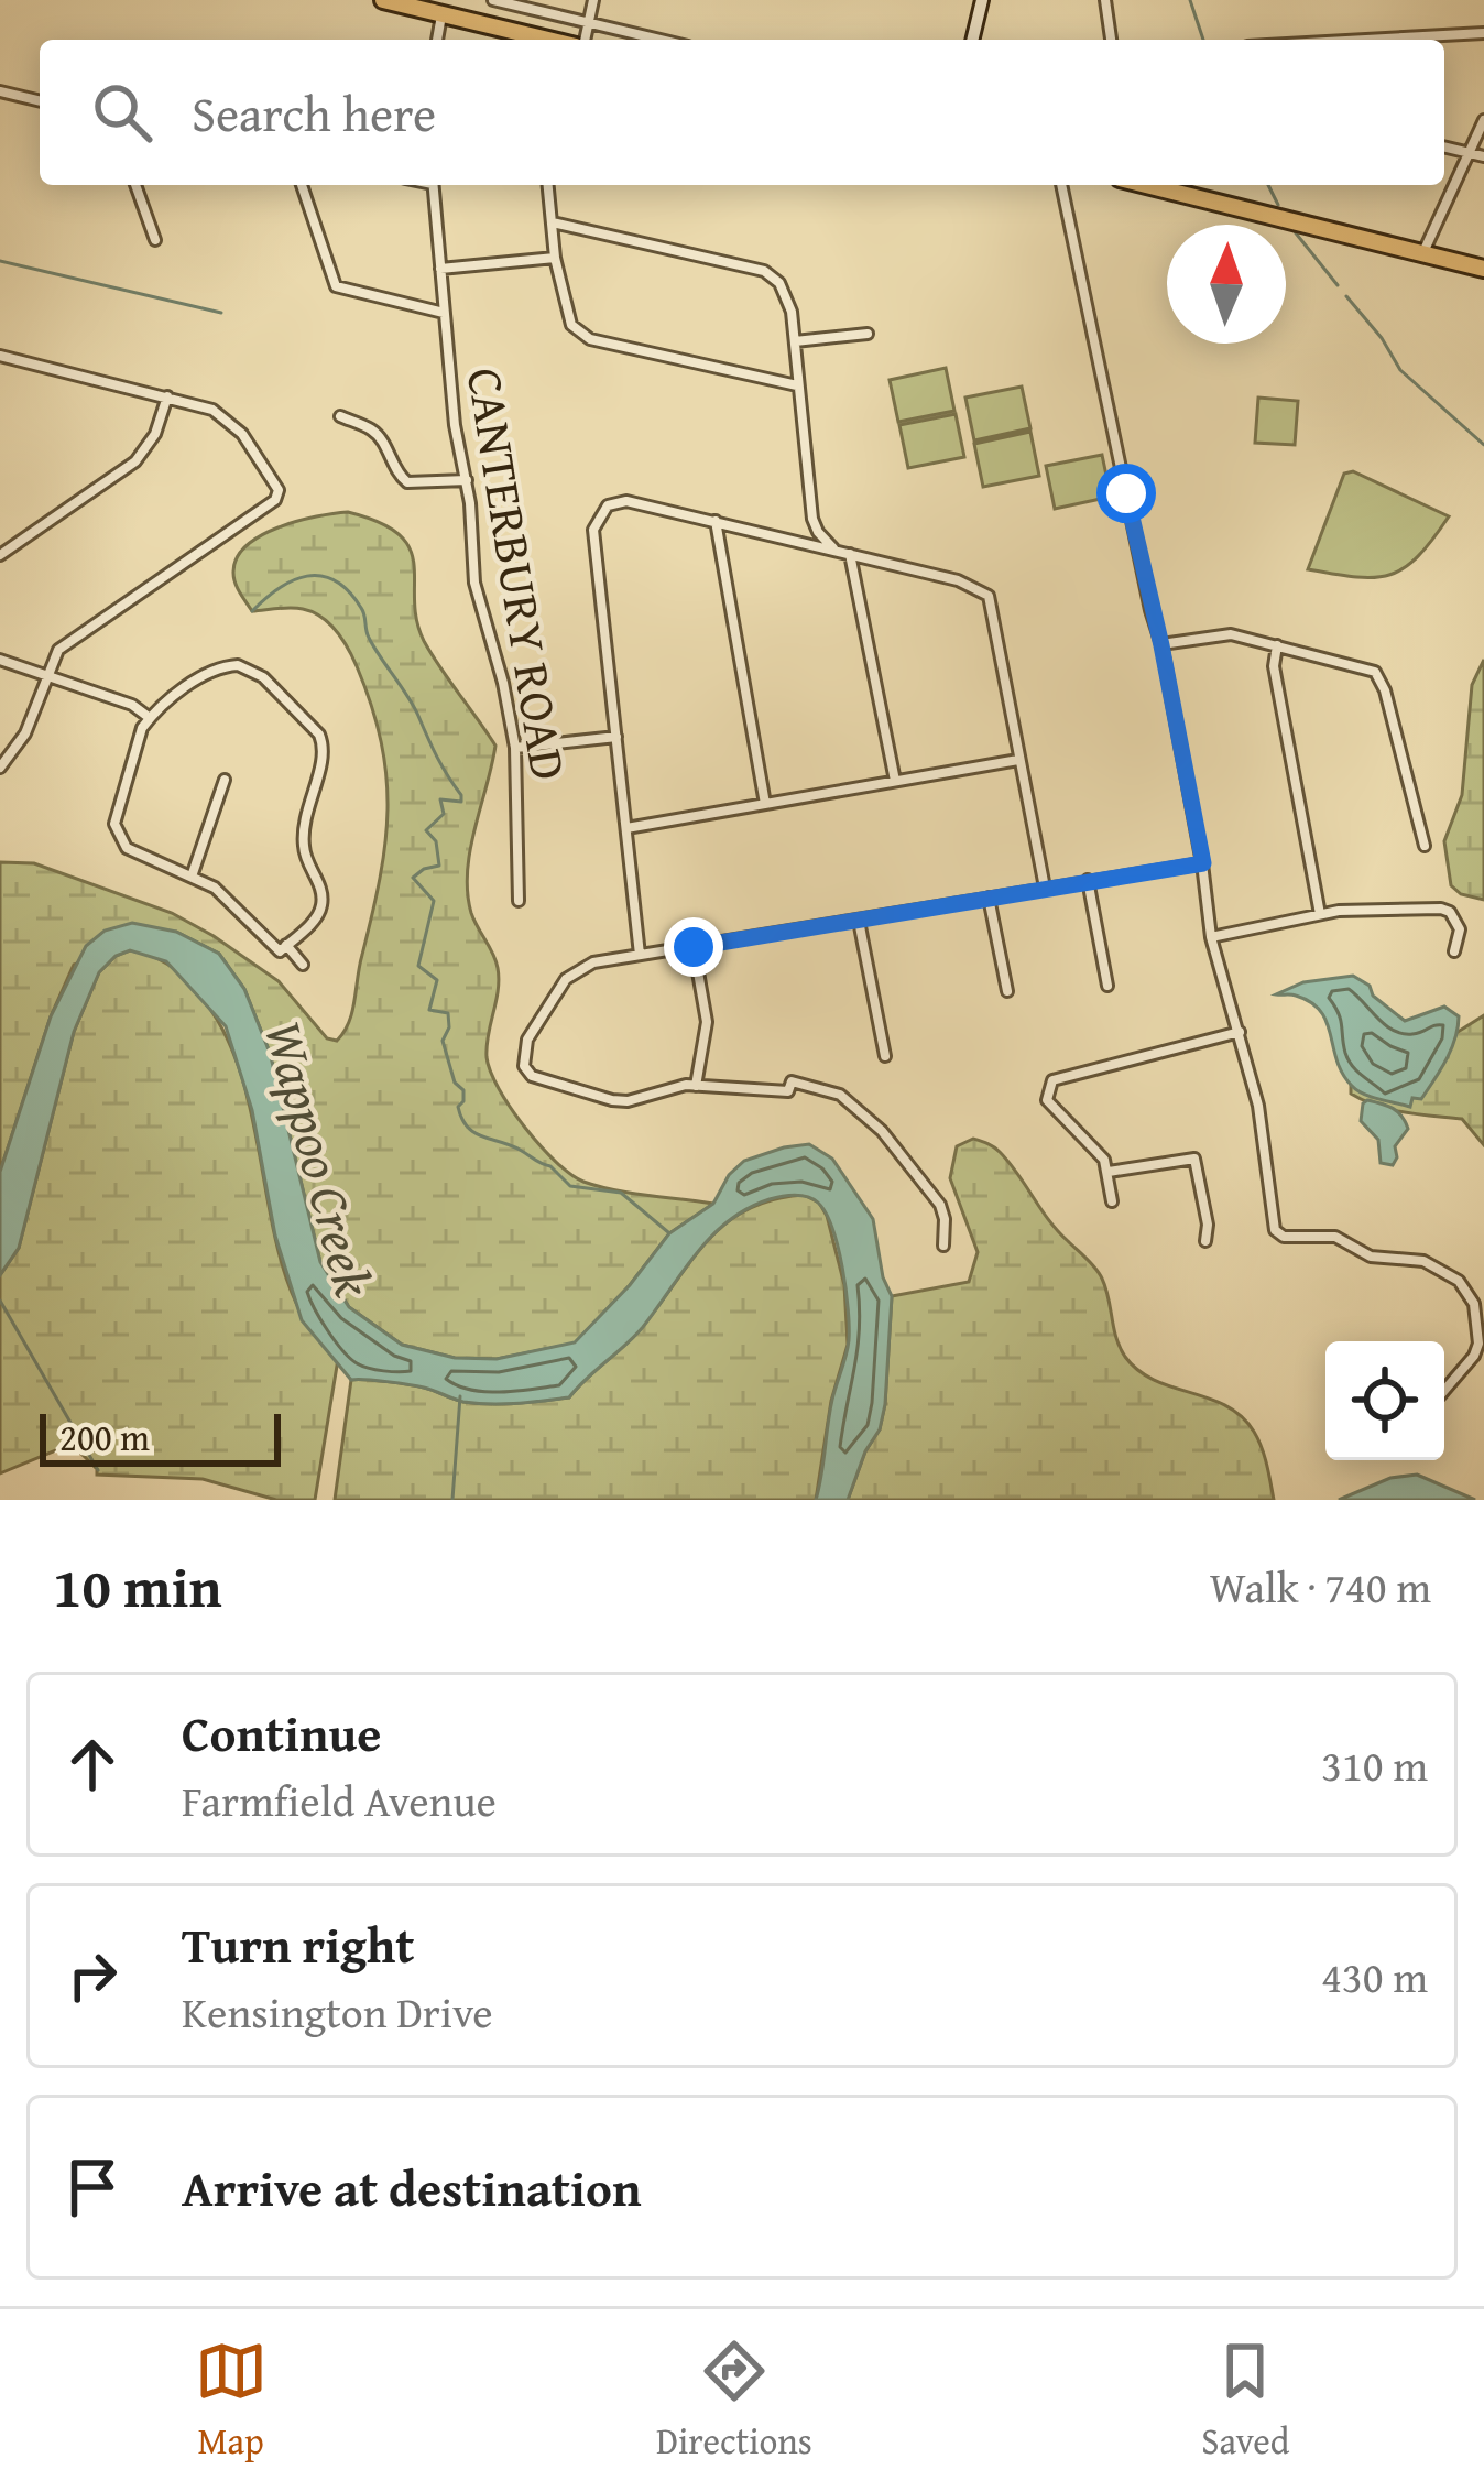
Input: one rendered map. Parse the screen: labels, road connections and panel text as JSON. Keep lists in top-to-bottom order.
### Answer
{
  "streets": {
    "street": ["CANTERBURY ROAD"]
  },
  "water": ["Wappoo Creek"],
  "scale_bar": "200 m",
  "north": "top",
  "page": {
    "search": "Search here",
    "scale": "200 m",
    "heading": ["10 min", "Walk · 740 m"],
    "list": [
      ["Continue", "Farmfield Avenue", "310 m"],
      ["Turn right", "Kensington Drive", "430 m"],
      "Arrive at destination"
    ],
    "nav": ["Map", "Directions", "Saved"]
  }
}
